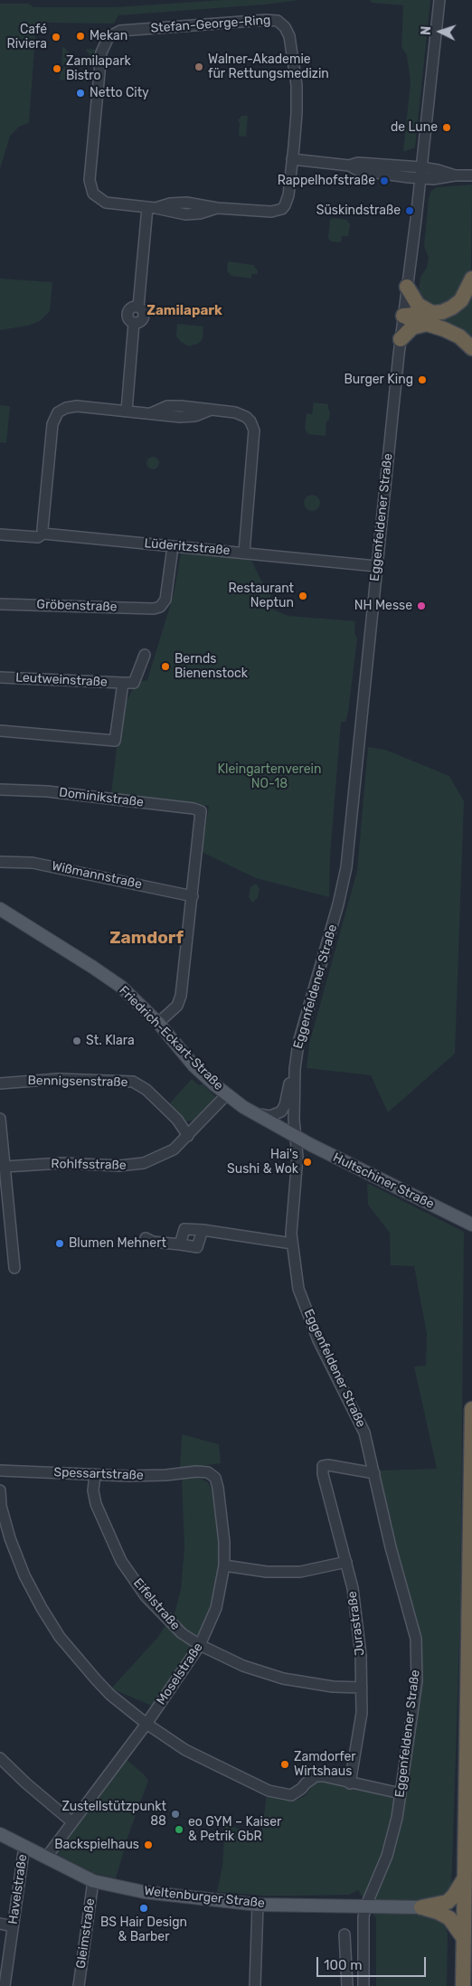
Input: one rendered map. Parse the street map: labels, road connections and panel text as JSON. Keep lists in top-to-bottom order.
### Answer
{
  "streets": {
    "main road": ["Friedrich-Eckart-Straße", "Hultschiner Straße", "Weltenburger Straße"],
    "street": [
      "Stefan-George-Ring",
      "Eggenfeldener Straße",
      "Lüderitzstraße",
      "Gröbenstraße",
      "Leutweinstraße",
      "Dominikstraße",
      "Wißmannstraße",
      "Bennigsenstraße",
      "Rohlfsstraße",
      "Spessartstraße",
      "Eifelstraße",
      "Jurastraße",
      "Moselstraße",
      "Havelstraße",
      "Gleimstraße"
    ]
  },
  "crossings": [
    ["Eggenfeldener Straße", "Lüderitzstraße"],
    ["Eggenfeldener Straße", "Friedrich-Eckart-Straße"],
    ["Eggenfeldener Straße", "Hultschiner Straße"],
    ["Eggenfeldener Straße", "Jurastraße"],
    ["Eggenfeldener Straße", "Weltenburger Straße"],
    ["Dominikstraße", "Wißmannstraße"],
    ["Friedrich-Eckart-Straße", "Rohlfsstraße"],
    ["Friedrich-Eckart-Straße", "Hultschiner Straße"],
    ["Bennigsenstraße", "Rohlfsstraße"],
    ["Spessartstraße", "Eifelstraße"],
    ["Spessartstraße", "Moselstraße"],
    ["Eifelstraße", "Jurastraße"],
    ["Eifelstraße", "Moselstraße"],
    ["Moselstraße", "Weltenburger Straße"],
    ["Havelstraße", "Weltenburger Straße"],
    ["Weltenburger Straße", "Gleimstraße"]
  ],
  "districts": ["Zamilapark", "Zamdorf"],
  "parks": ["Kleingartenverein NO-18"],
  "places": [
    "Mekan",
    "Café Riviera",
    "Walner-Akademie für Rettungsmedizin",
    "Zamilapark Bistro",
    "Netto City",
    "de Lune",
    "Rappelhofstraße",
    "Süskindstraße",
    "Burger King",
    "Restaurant Neptun",
    "NH Messe",
    "Bernds Bienenstock",
    "St. Klara",
    "Hai's Sushi & Wok",
    "Blumen Mehnert",
    "Zamdorfer Wirtshaus",
    "Zustellstützpunkt 88",
    "eo GYM – Kaiser & Petrik GbR",
    "Backspielhaus",
    "BS Hair Design & Barber"
  ],
  "scale_bar": "100 m",
  "north": "left"
}
